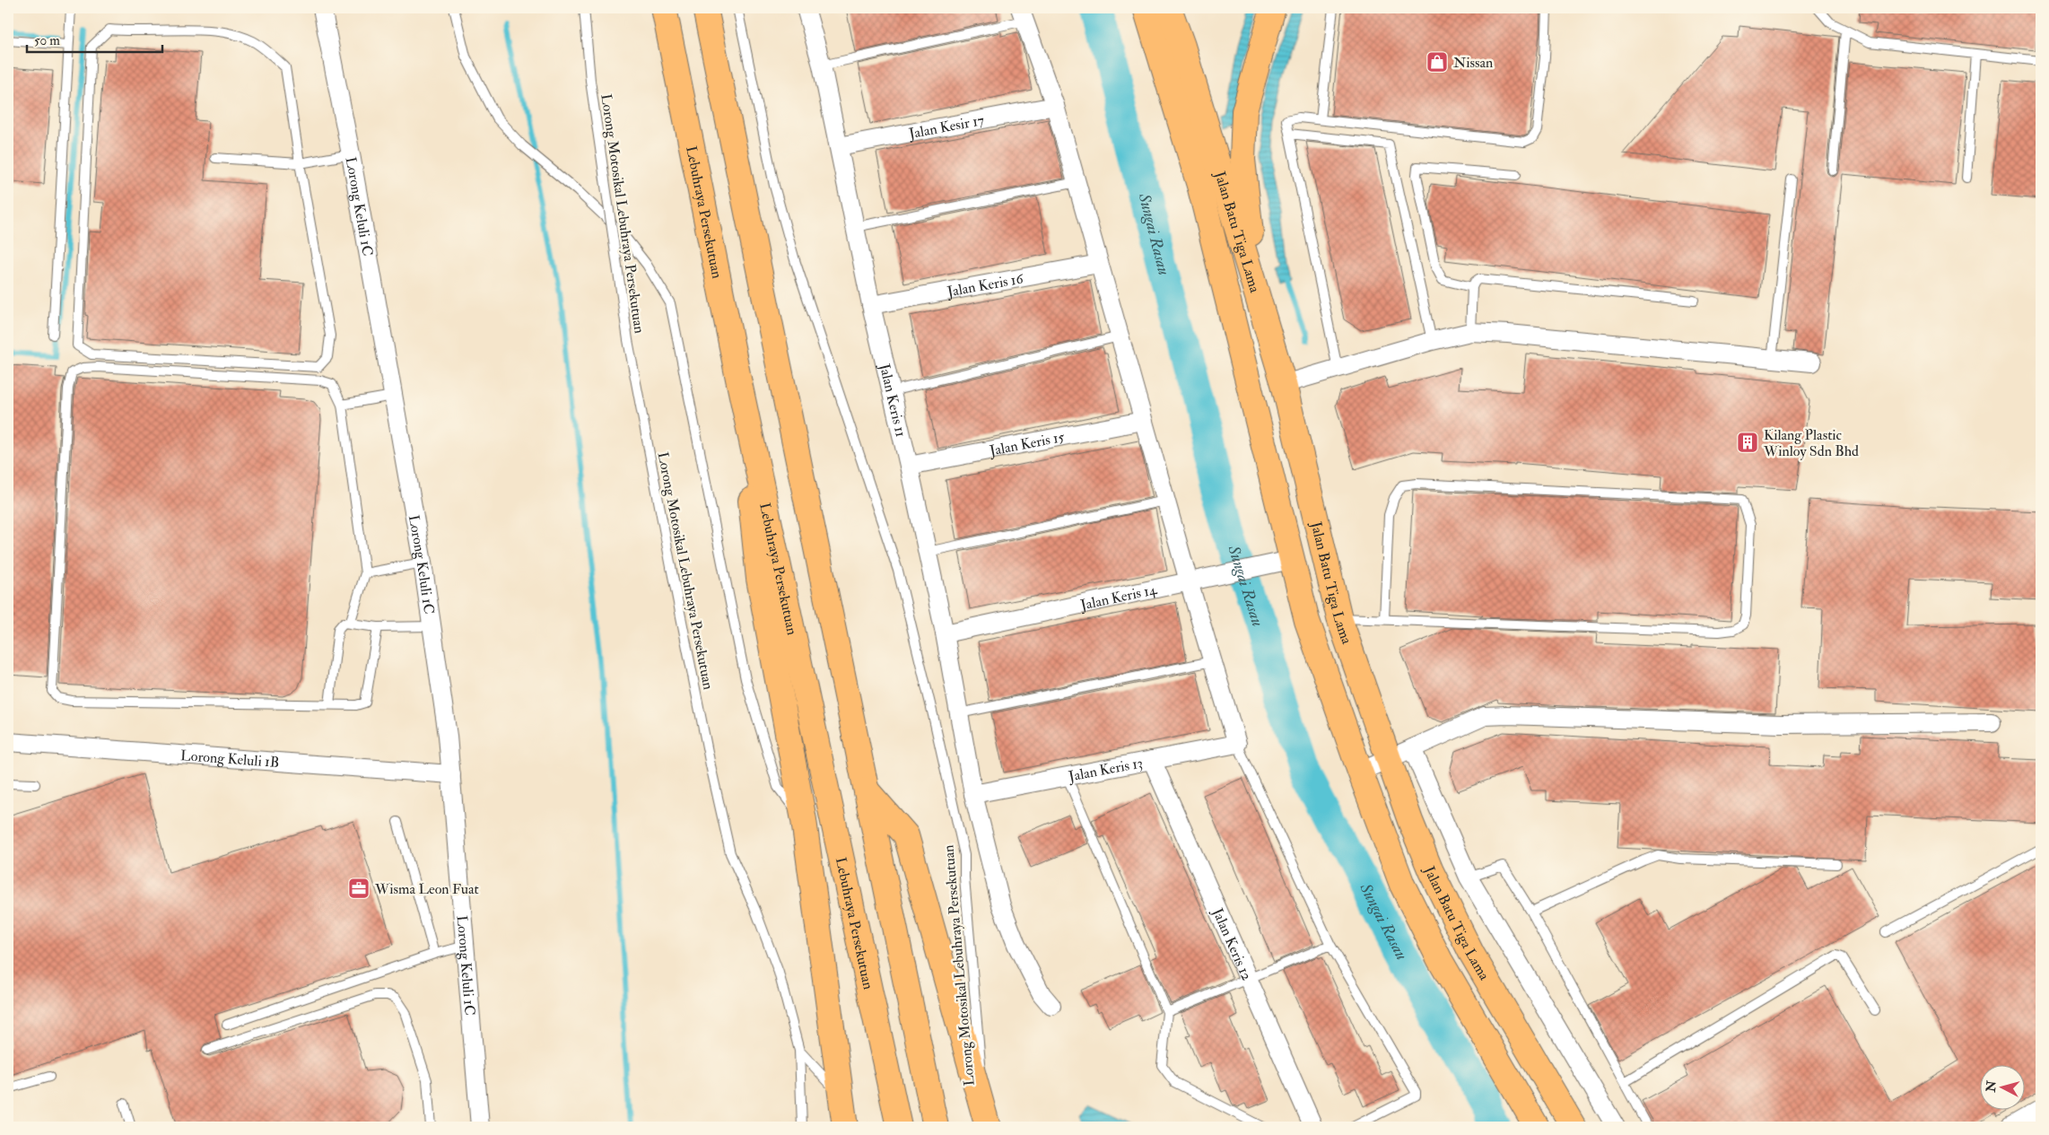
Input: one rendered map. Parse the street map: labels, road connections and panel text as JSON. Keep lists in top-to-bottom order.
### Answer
{
  "streets": {
    "main road": ["Lebuhraya Persekutuan", "Jalan Batu Tiga Lama"],
    "street": [
      "Jalan Kesir 17",
      "Lorong Keluli 1C",
      "Jalan Keris 16",
      "Jalan Keris 11",
      "Jalan Keris 15",
      "Jalan Keris 14",
      "Lorong Keluli 1B",
      "Jalan Keris 13",
      "Jalan Keris 12"
    ],
    "lane": ["Lorong Motosikal Lebuhraya Persekutuan"]
  },
  "crossings": [
    ["Jalan Kesir 17", "Jalan Keris 11"],
    ["Lorong Keluli 1C", "Lorong Keluli 1B"],
    ["Jalan Batu Tiga Lama", "Jalan Keris 14"],
    ["Jalan Keris 16", "Jalan Keris 11"],
    ["Jalan Keris 11", "Jalan Keris 15"],
    ["Jalan Keris 11", "Jalan Keris 14"],
    ["Jalan Keris 11", "Jalan Keris 13"],
    ["Jalan Keris 13", "Jalan Keris 12"]
  ],
  "water": ["Sungai Rasau"],
  "places": {
    "shop": ["Nissan"],
    "building": ["Kilang Plastic Winloy Sdn Bhd"],
    "office": ["Wisma Leon Fuat"]
  },
  "scale_bar": "50 m",
  "north": "left"
}
